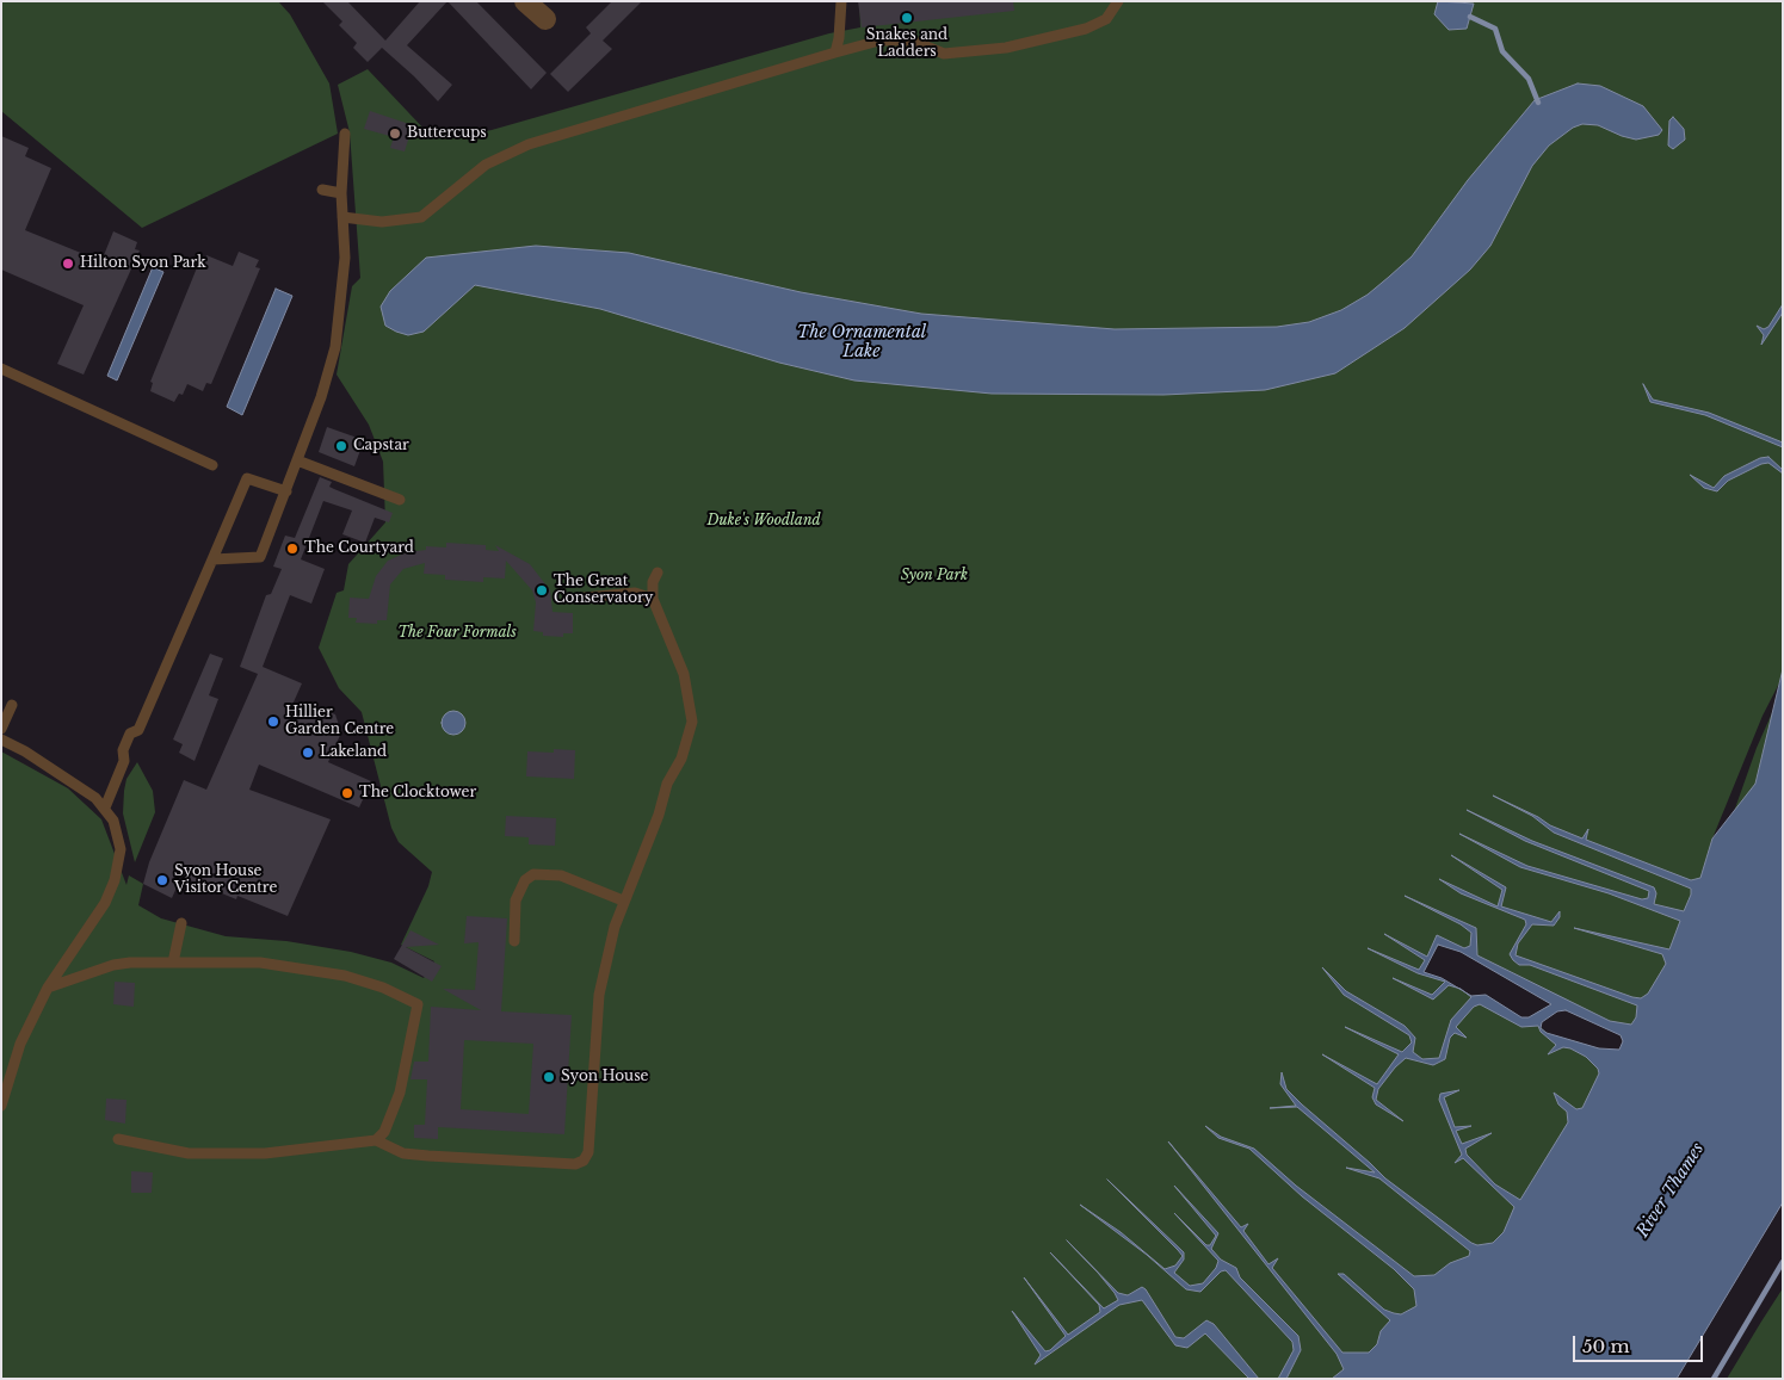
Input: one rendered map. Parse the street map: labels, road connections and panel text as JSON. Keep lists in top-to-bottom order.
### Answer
{
  "water": ["The Ornamental Lake", "River Thames"],
  "parks": ["Duke's Woodland", "Syon Park", "The Four Formals"],
  "places": [
    "Snakes and Ladders",
    "Buttercups",
    "Hilton Syon Park",
    "Capstar",
    "The Courtyard",
    "The Great Conservatory",
    "Hillier Garden Centre",
    "Lakeland",
    "The Clocktower",
    "Syon House Visitor Centre",
    "Syon House"
  ],
  "scale_bar": "50 m"
}
